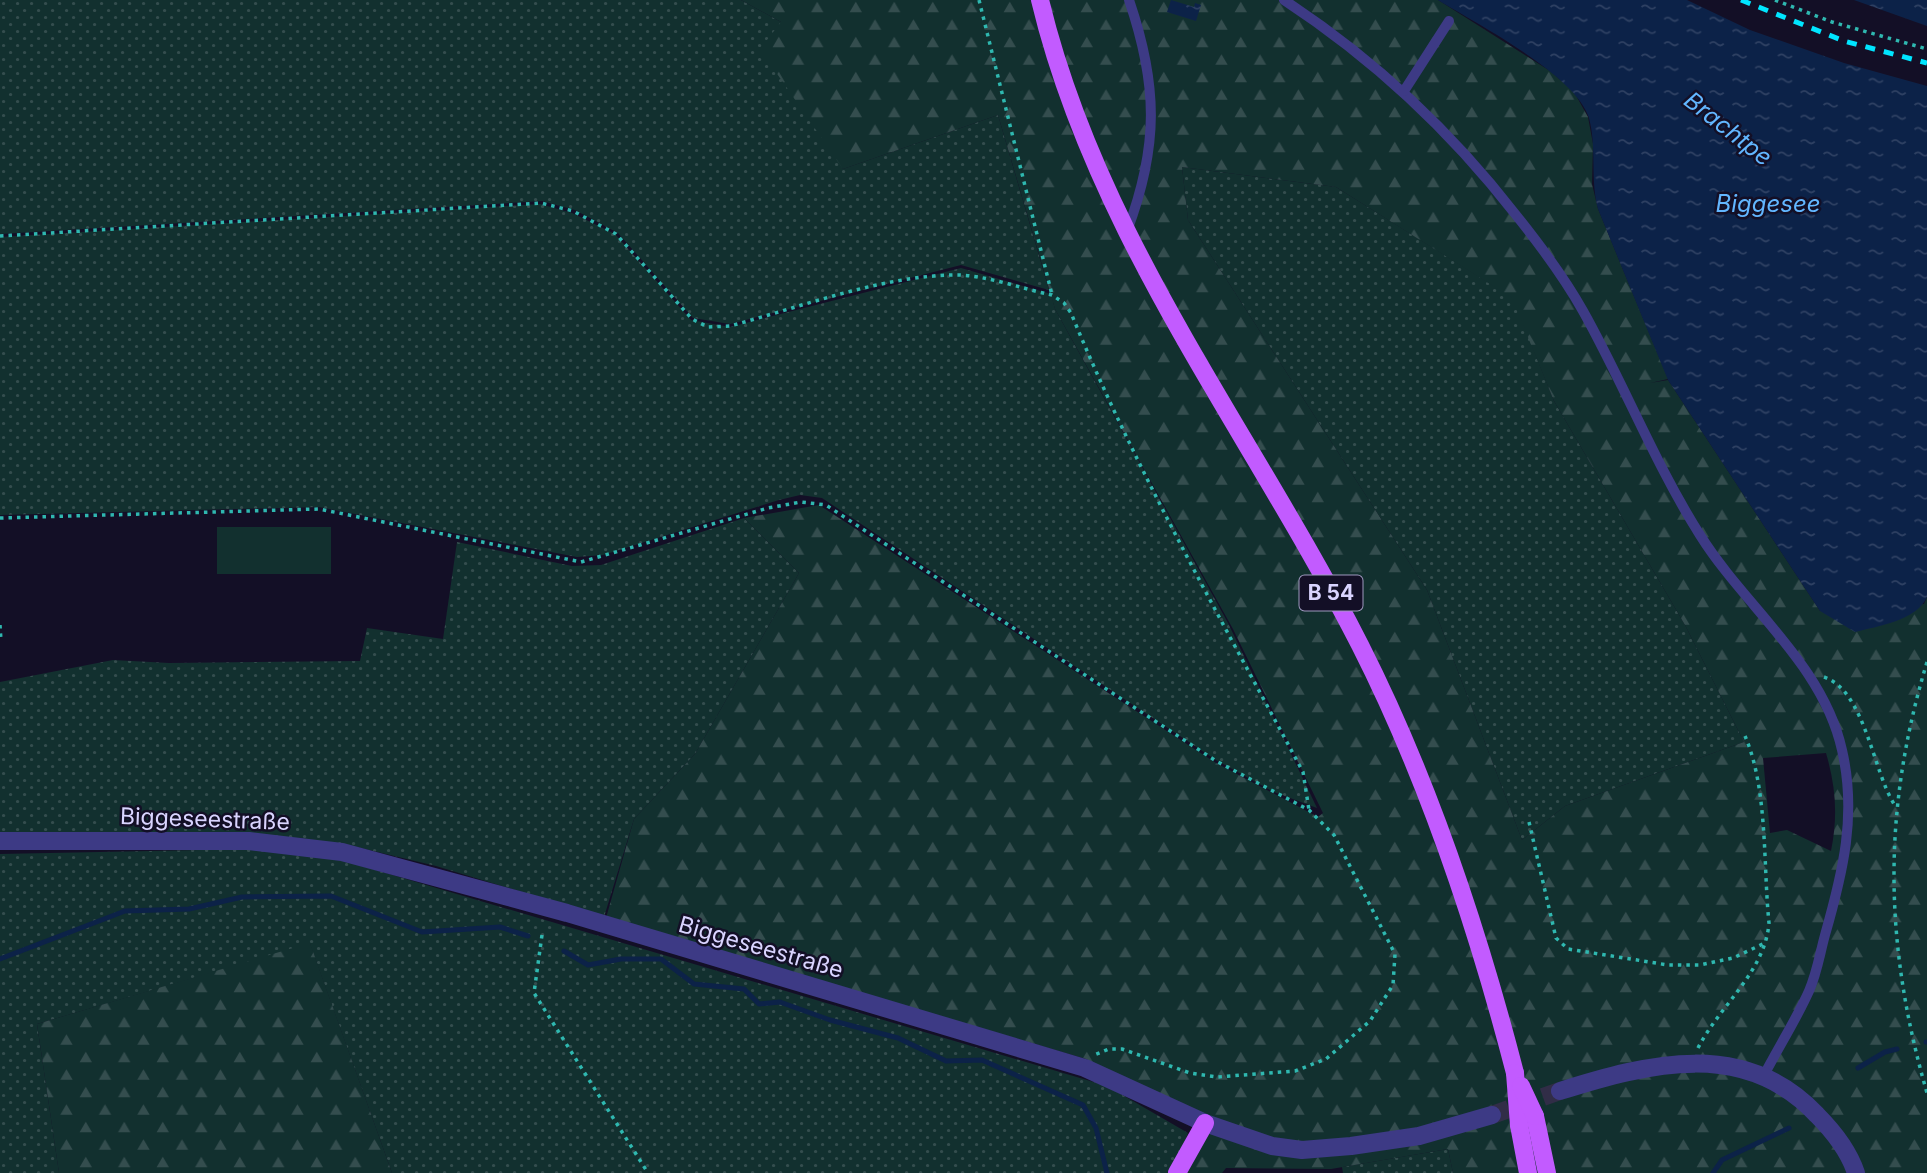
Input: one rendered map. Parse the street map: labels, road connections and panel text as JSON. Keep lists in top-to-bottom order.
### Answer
{
  "streets": {
    "main road": ["B 54"],
    "street": ["Biggeseestraße"]
  },
  "water": ["Brachtpe", "Biggesee"]
}
